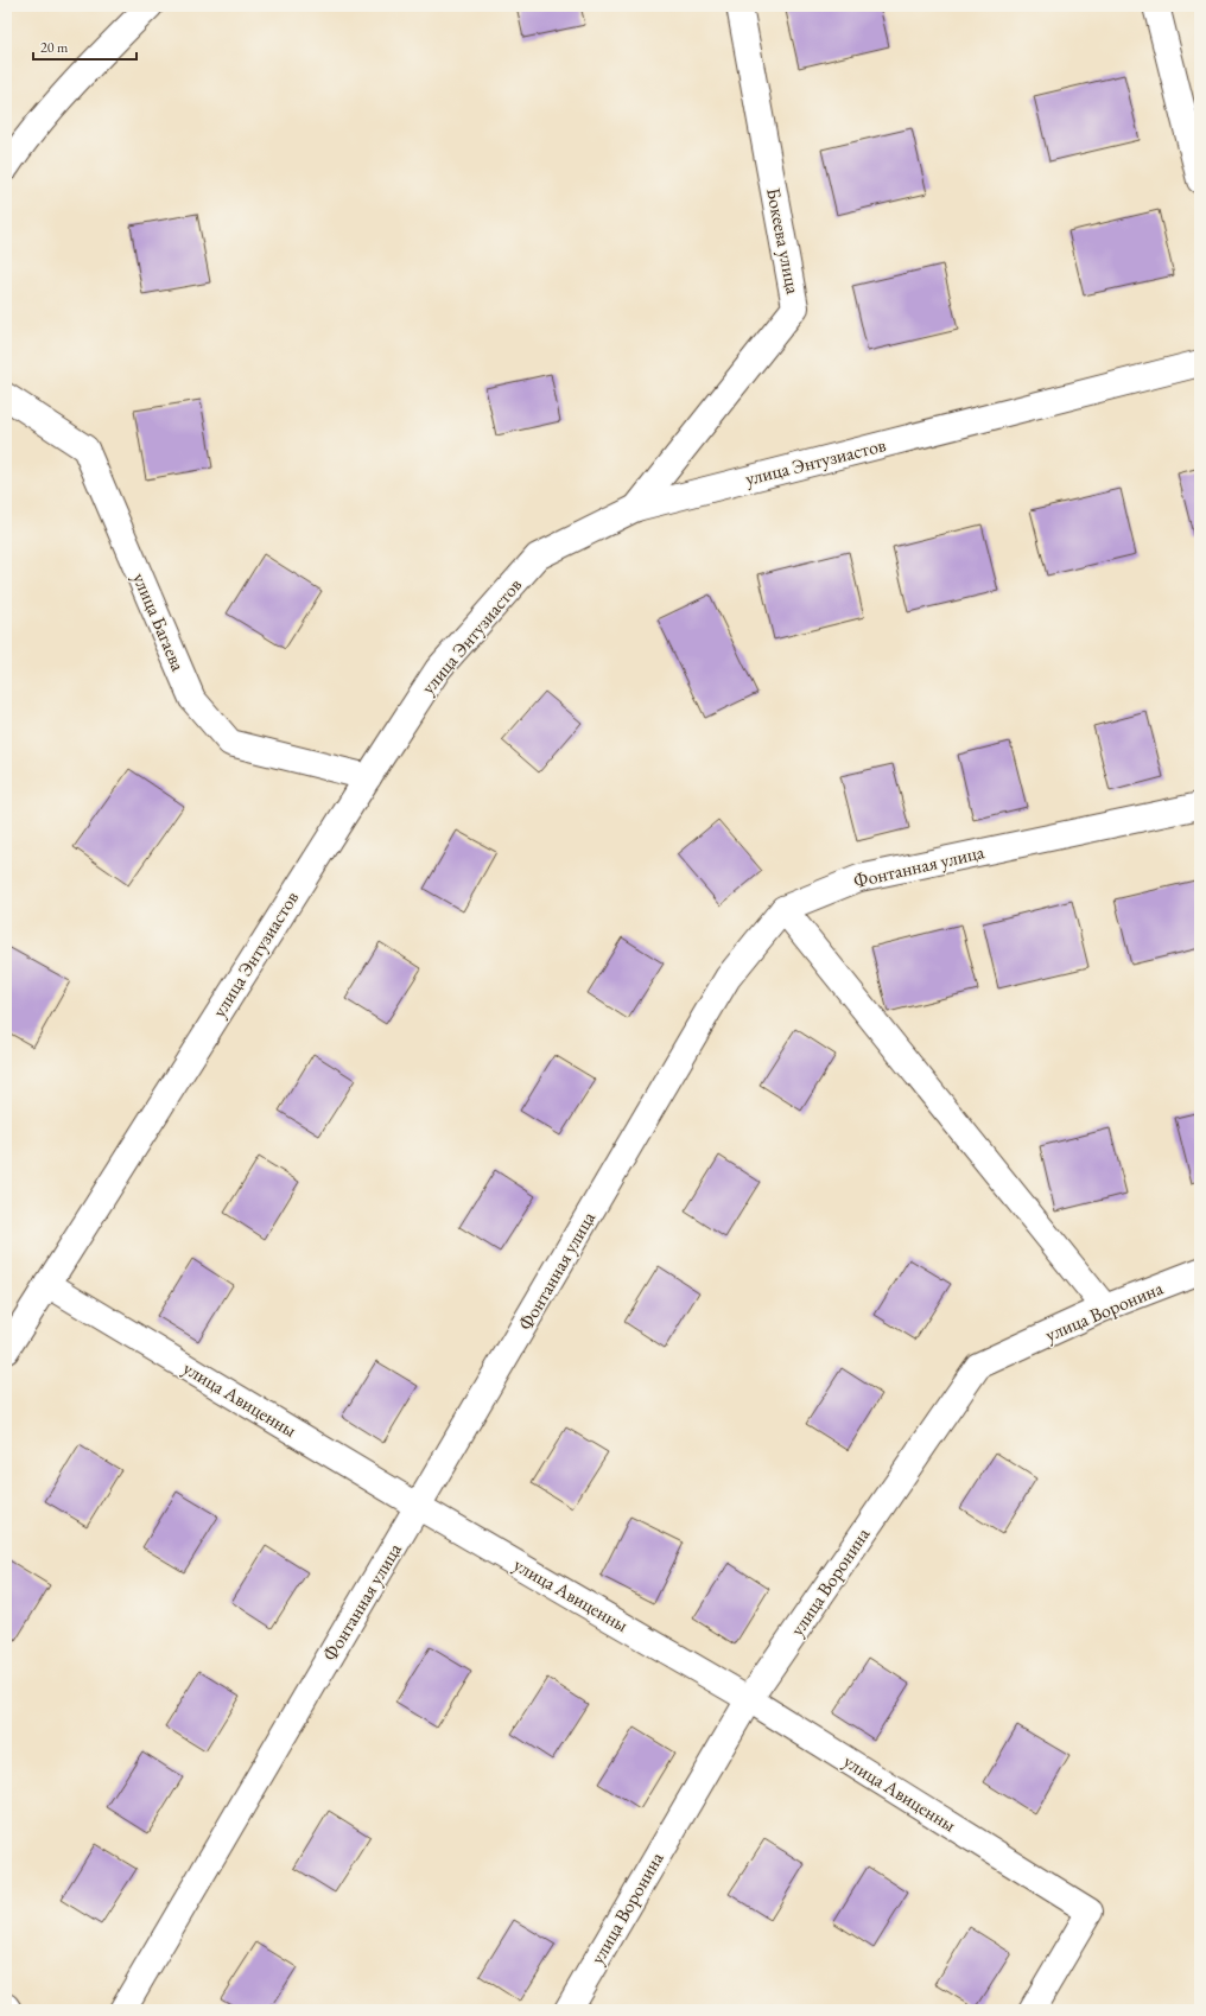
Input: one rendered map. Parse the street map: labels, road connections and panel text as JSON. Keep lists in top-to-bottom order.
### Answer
{
  "streets": {
    "street": [
      "Бокеева улица",
      "улица Энтузиастов",
      "улица Багаева",
      "Фонтанная улица",
      "улица Воронина",
      "улица Авиценны"
    ]
  },
  "crossings": [
    ["Бокеева улица", "улица Энтузиастов"],
    ["улица Энтузиастов", "улица Багаева"],
    ["улица Энтузиастов", "улица Авиценны"],
    ["Фонтанная улица", "улица Авиценны"],
    ["улица Воронина", "улица Авиценны"]
  ],
  "scale_bar": "20 m"
}
